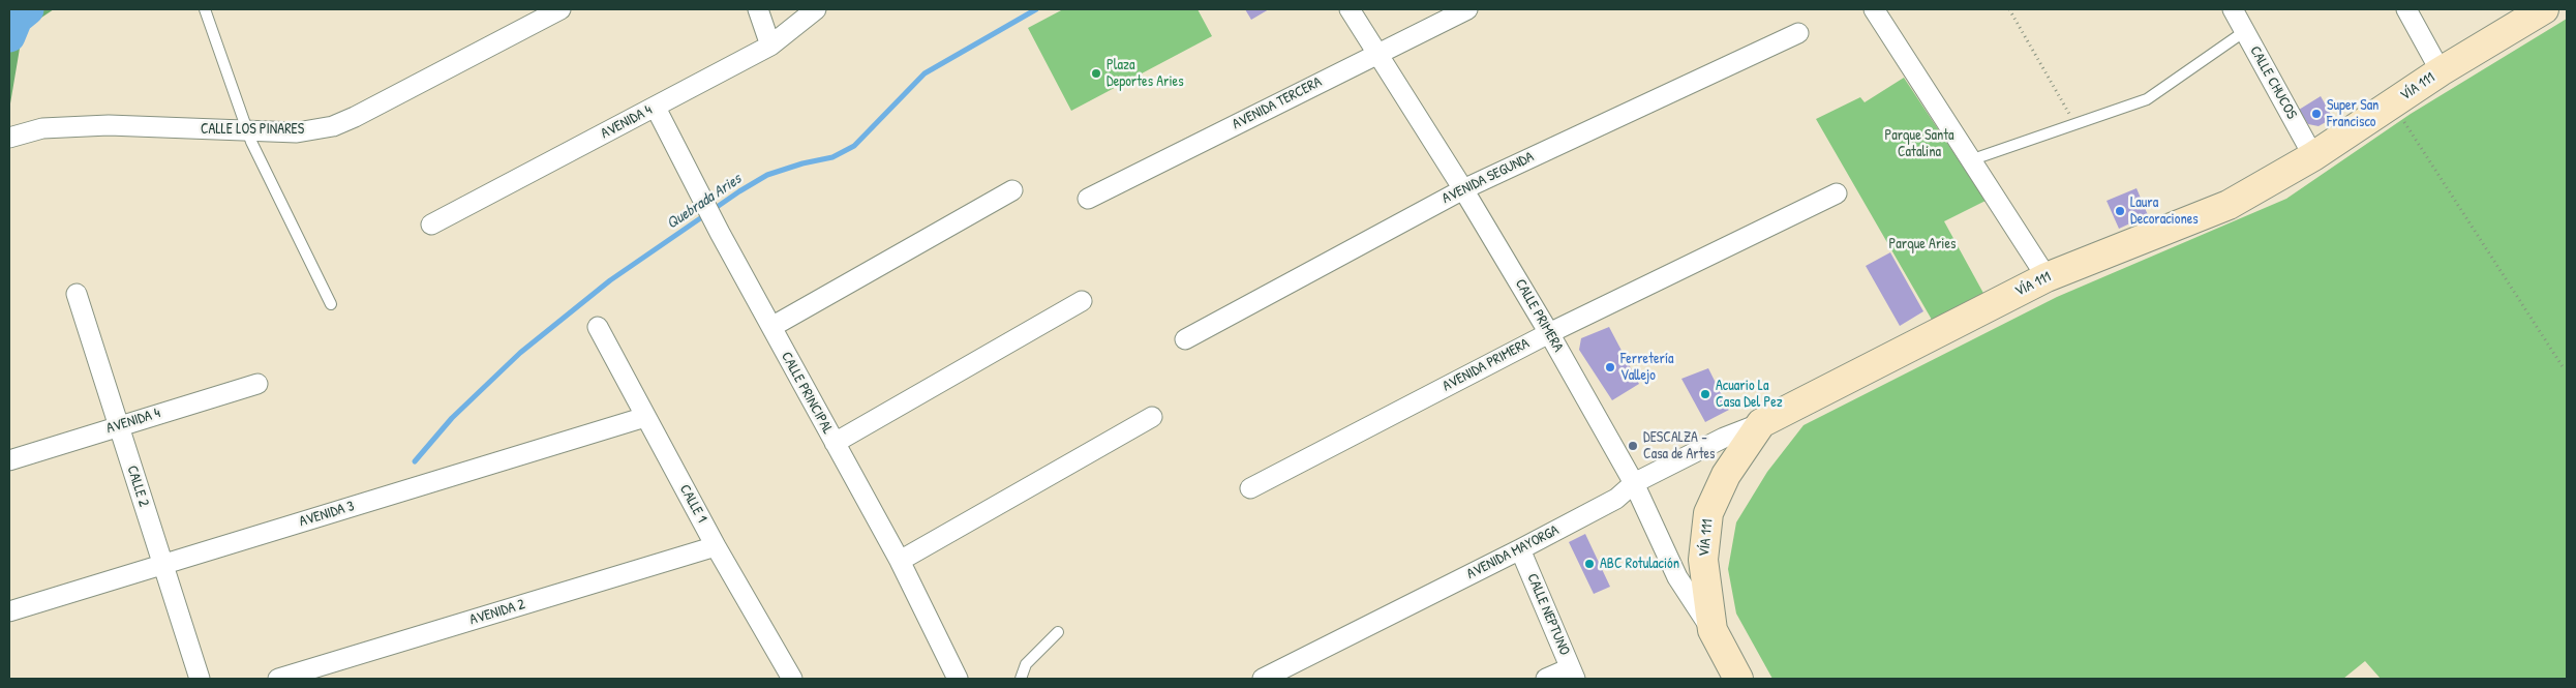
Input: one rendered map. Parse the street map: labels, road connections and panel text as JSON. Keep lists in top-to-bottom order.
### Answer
{
  "streets": {
    "main road": ["VÍA 111"],
    "street": [
      "CALLE CHUCOS",
      "AVENIDA TERCERA",
      "AVENIDA 4",
      "CALLE LOS PINARES",
      "AVENIDA SEGUNDA",
      "CALLE PRIMERA",
      "AVENIDA PRIMERA",
      "CALLE PRINCIPAL",
      "CALLE 2",
      "CALLE 1",
      "AVENIDA 3",
      "AVENIDA MAYORGA",
      "AVENIDA 2",
      "CALLE NEPTUNO"
    ]
  },
  "crossings": [
    ["CALLE CHUCOS", "VÍA 111"],
    ["VÍA 111", "CALLE PRIMERA"],
    ["VÍA 111", "AVENIDA MAYORGA"],
    ["AVENIDA TERCERA", "CALLE PRIMERA"],
    ["AVENIDA 4", "CALLE PRINCIPAL"],
    ["AVENIDA 4", "CALLE 2"],
    ["AVENIDA SEGUNDA", "CALLE PRIMERA"],
    ["CALLE PRIMERA", "AVENIDA PRIMERA"],
    ["CALLE PRIMERA", "AVENIDA MAYORGA"],
    ["CALLE 2", "AVENIDA 3"],
    ["CALLE 1", "AVENIDA 3"],
    ["CALLE 1", "AVENIDA 2"],
    ["AVENIDA MAYORGA", "CALLE NEPTUNO"]
  ],
  "water": ["Quebrada Aries"],
  "parks": ["Parque Santa Catalina", "Parque Aries"],
  "places": [
    "Plaza Deportes Aries",
    "Super San Francisco",
    "Laura Decoraciones",
    "Ferretería Vallejo",
    "Acuario La Casa Del Pez",
    "DESCALZA - Casa de Artes",
    "ABC Rotulación"
  ]
}
